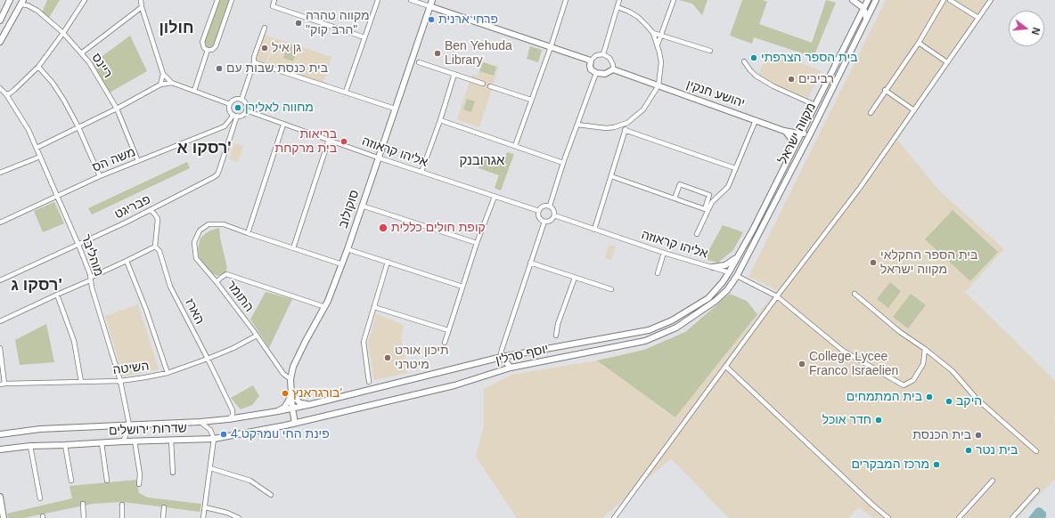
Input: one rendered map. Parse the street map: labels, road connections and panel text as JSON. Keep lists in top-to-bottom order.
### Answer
{
  "streets": {
    "main road": [
      "יהושע חנקין",
      "מקווה ישראל",
      "סוקולוב",
      "יוסף סרלין",
      "שדרות ירושלים"
    ],
    "street": [
      "ריינס",
      "אליהו קראוזה",
      "משה הס",
      "פבריגט",
      "מוהליבר",
      "התומר",
      "הארז",
      "השיטה"
    ]
  },
  "crossings": [
    ["ריינס", "משה הס"],
    ["יהושע חנקין", "מקווה ישראל"],
    ["מקווה ישראל", "אליהו קראוזה"],
    ["מקווה ישראל", "יוסף סרלין"],
    ["אליהו קראוזה", "פבריגט"],
    ["אליהו קראוזה", "סוקולוב"],
    ["אליהו קראוזה", "יוסף סרלין"],
    ["משה הס", "מוהליבר"],
    ["פבריגט", "מוהליבר"],
    ["סוקולוב", "התומר"],
    ["סוקולוב", "יוסף סרלין"],
    ["סוקולוב", "שדרות ירושלים"],
    ["מוהליבר", "השיטה"],
    ["מוהליבר", "שדרות ירושלים"],
    ["התומר", "השיטה"],
    ["הארז", "השיטה"],
    ["הארז", "שדרות ירושלים"],
    ["יוסף סרלין", "שדרות ירושלים"]
  ],
  "districts": [
    "חולון",
    "רסקו א'",
    "אגרובנק",
    "רסקו ג'"
  ],
  "places": [
    "פרחי ארנית",
    "מקווה טהרה \"הרב קוק\"",
    "גן איל",
    "Ben Yehuda Library",
    "בית הספר הצרפתי",
    "בית כנסת שבות עם",
    "רביבים",
    "מחווה לאלירן",
    "בריאות בית מרקחת",
    "קופת חולים כללית",
    "בית הספר החקלאי מקווה ישראל",
    "תיכון אורט מיטרני",
    "College Lycee Franco Israelien",
    "בורגראנץ'",
    "בית המתמחים",
    "היקב",
    "חדר אוכל",
    "מרקט 4u פינת החי",
    "בית הכנסת",
    "בית נטר",
    "מרכז המבקרים"
  ],
  "north": "right"
}
